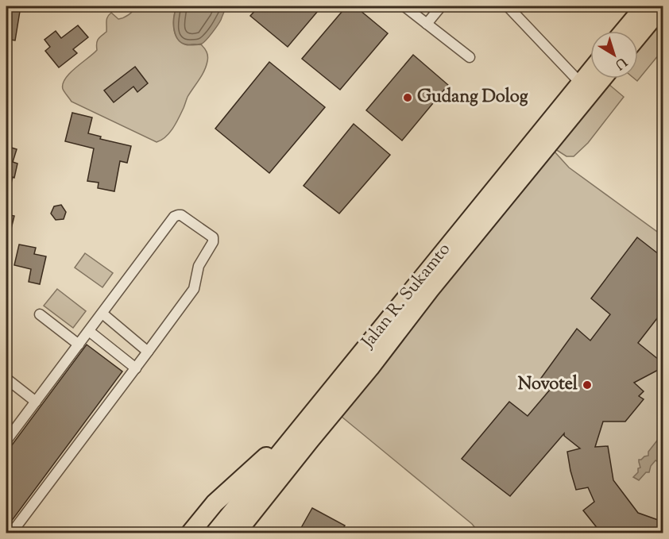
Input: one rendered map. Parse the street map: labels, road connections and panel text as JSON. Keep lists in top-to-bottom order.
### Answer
{
  "streets": {
    "highway": ["Jalan R. Sukamto"]
  },
  "places": ["Gudang Dolog", "Novotel"],
  "north": "bottom right"
}
